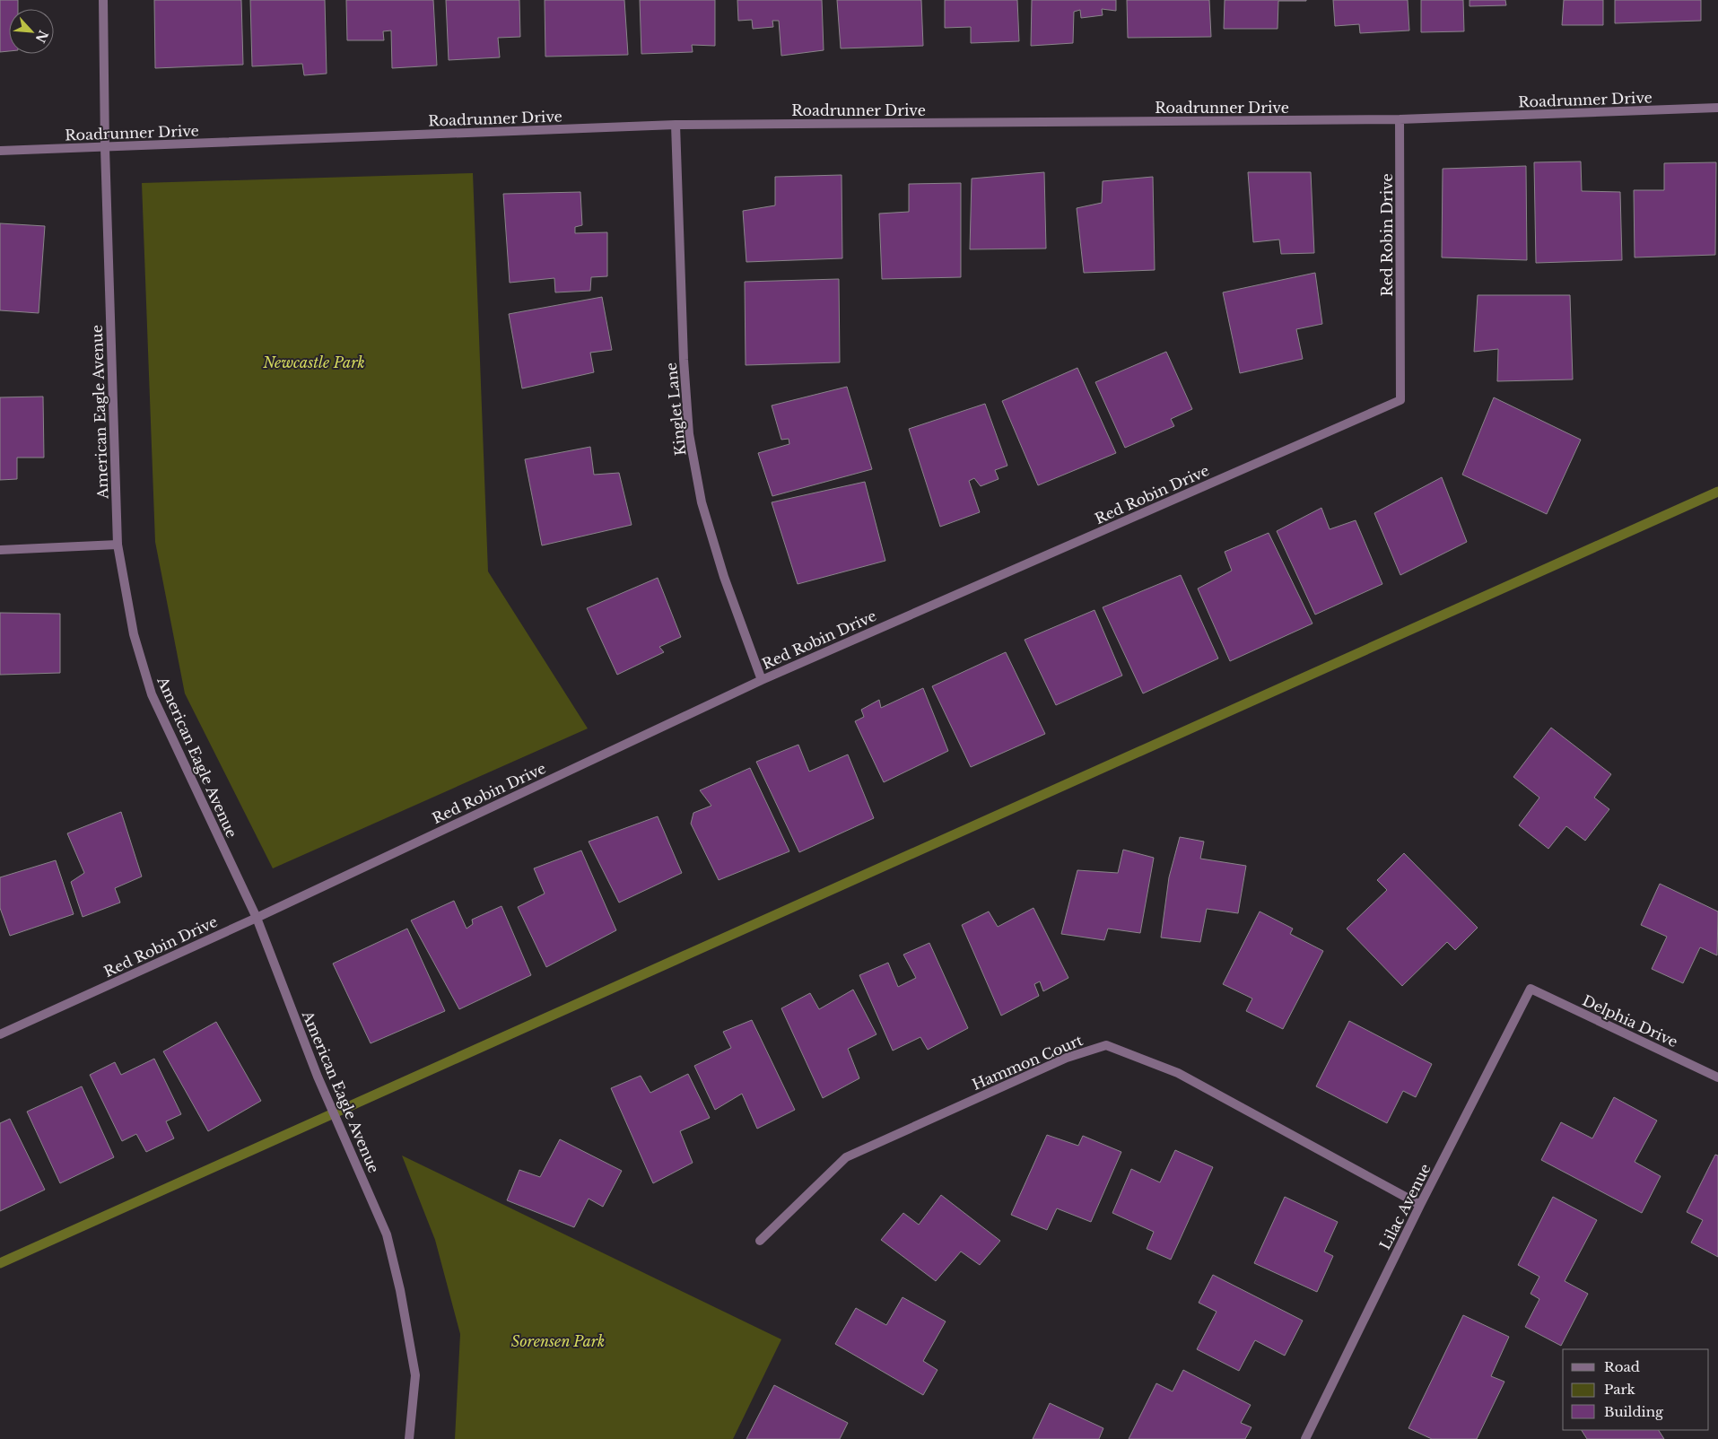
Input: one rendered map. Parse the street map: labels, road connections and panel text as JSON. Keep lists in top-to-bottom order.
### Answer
{
  "streets": {
    "street": [
      "Roadrunner Drive",
      "Red Robin Drive",
      "Kinglet Lane",
      "American Eagle Avenue",
      "Delphia Drive",
      "Hammon Court",
      "Lilac Avenue"
    ]
  },
  "crossings": [
    ["Roadrunner Drive", "Red Robin Drive"],
    ["Roadrunner Drive", "Kinglet Lane"],
    ["Roadrunner Drive", "American Eagle Avenue"],
    ["Red Robin Drive", "Kinglet Lane"],
    ["Red Robin Drive", "American Eagle Avenue"],
    ["Delphia Drive", "Lilac Avenue"],
    ["Hammon Court", "Lilac Avenue"]
  ],
  "parks": ["Newcastle Park", "Sorensen Park"],
  "legend": ["Road", "Park", "Building"],
  "north": "bottom right"
}
